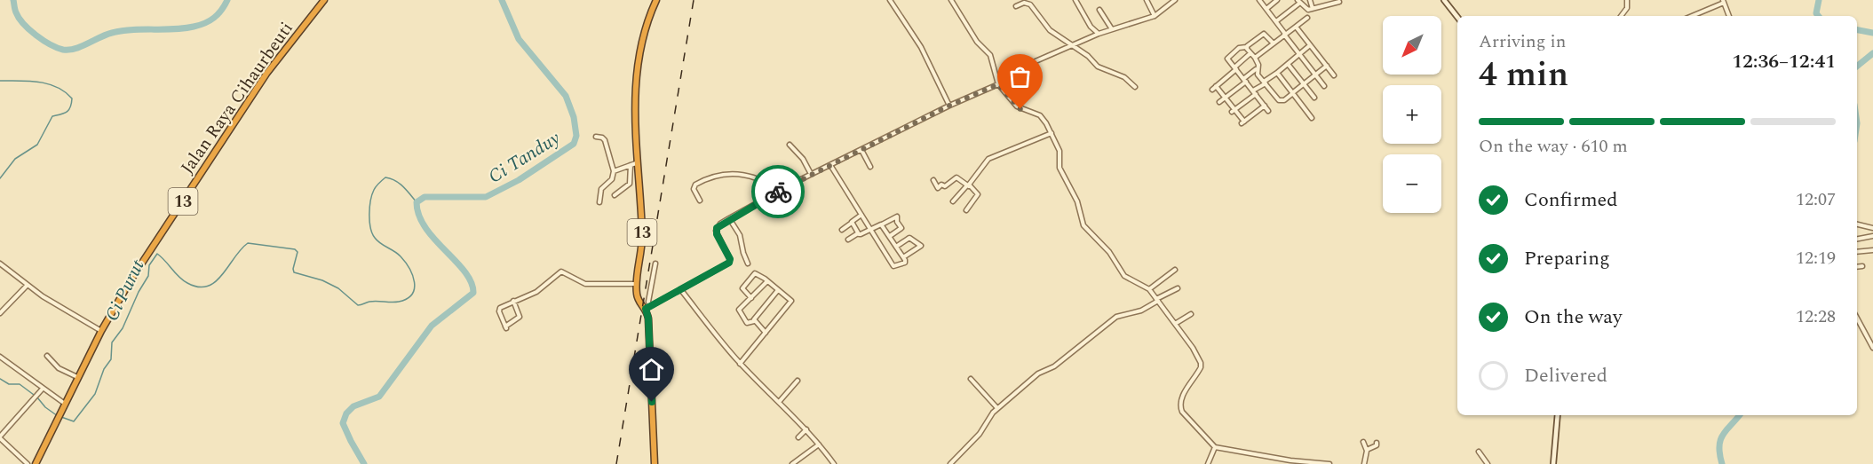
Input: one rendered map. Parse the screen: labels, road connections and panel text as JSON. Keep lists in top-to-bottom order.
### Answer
{
  "streets": {
    "highway": ["Jalan Raya Cihaurbeuti", "13"]
  },
  "water": ["Ci Tanduy", "Ci Purut"],
  "north": "bottom left",
  "page": {
    "map_buttons": ["+", "−"],
    "heading": ["4 min", "Arriving in", "12:36–12:41"],
    "bar": "On the way · 610 m",
    "list": [
      ["Confirmed", "12:07"],
      ["Preparing", "12:19"],
      ["On the way", "12:28"],
      "Delivered"
    ]
  }
}
